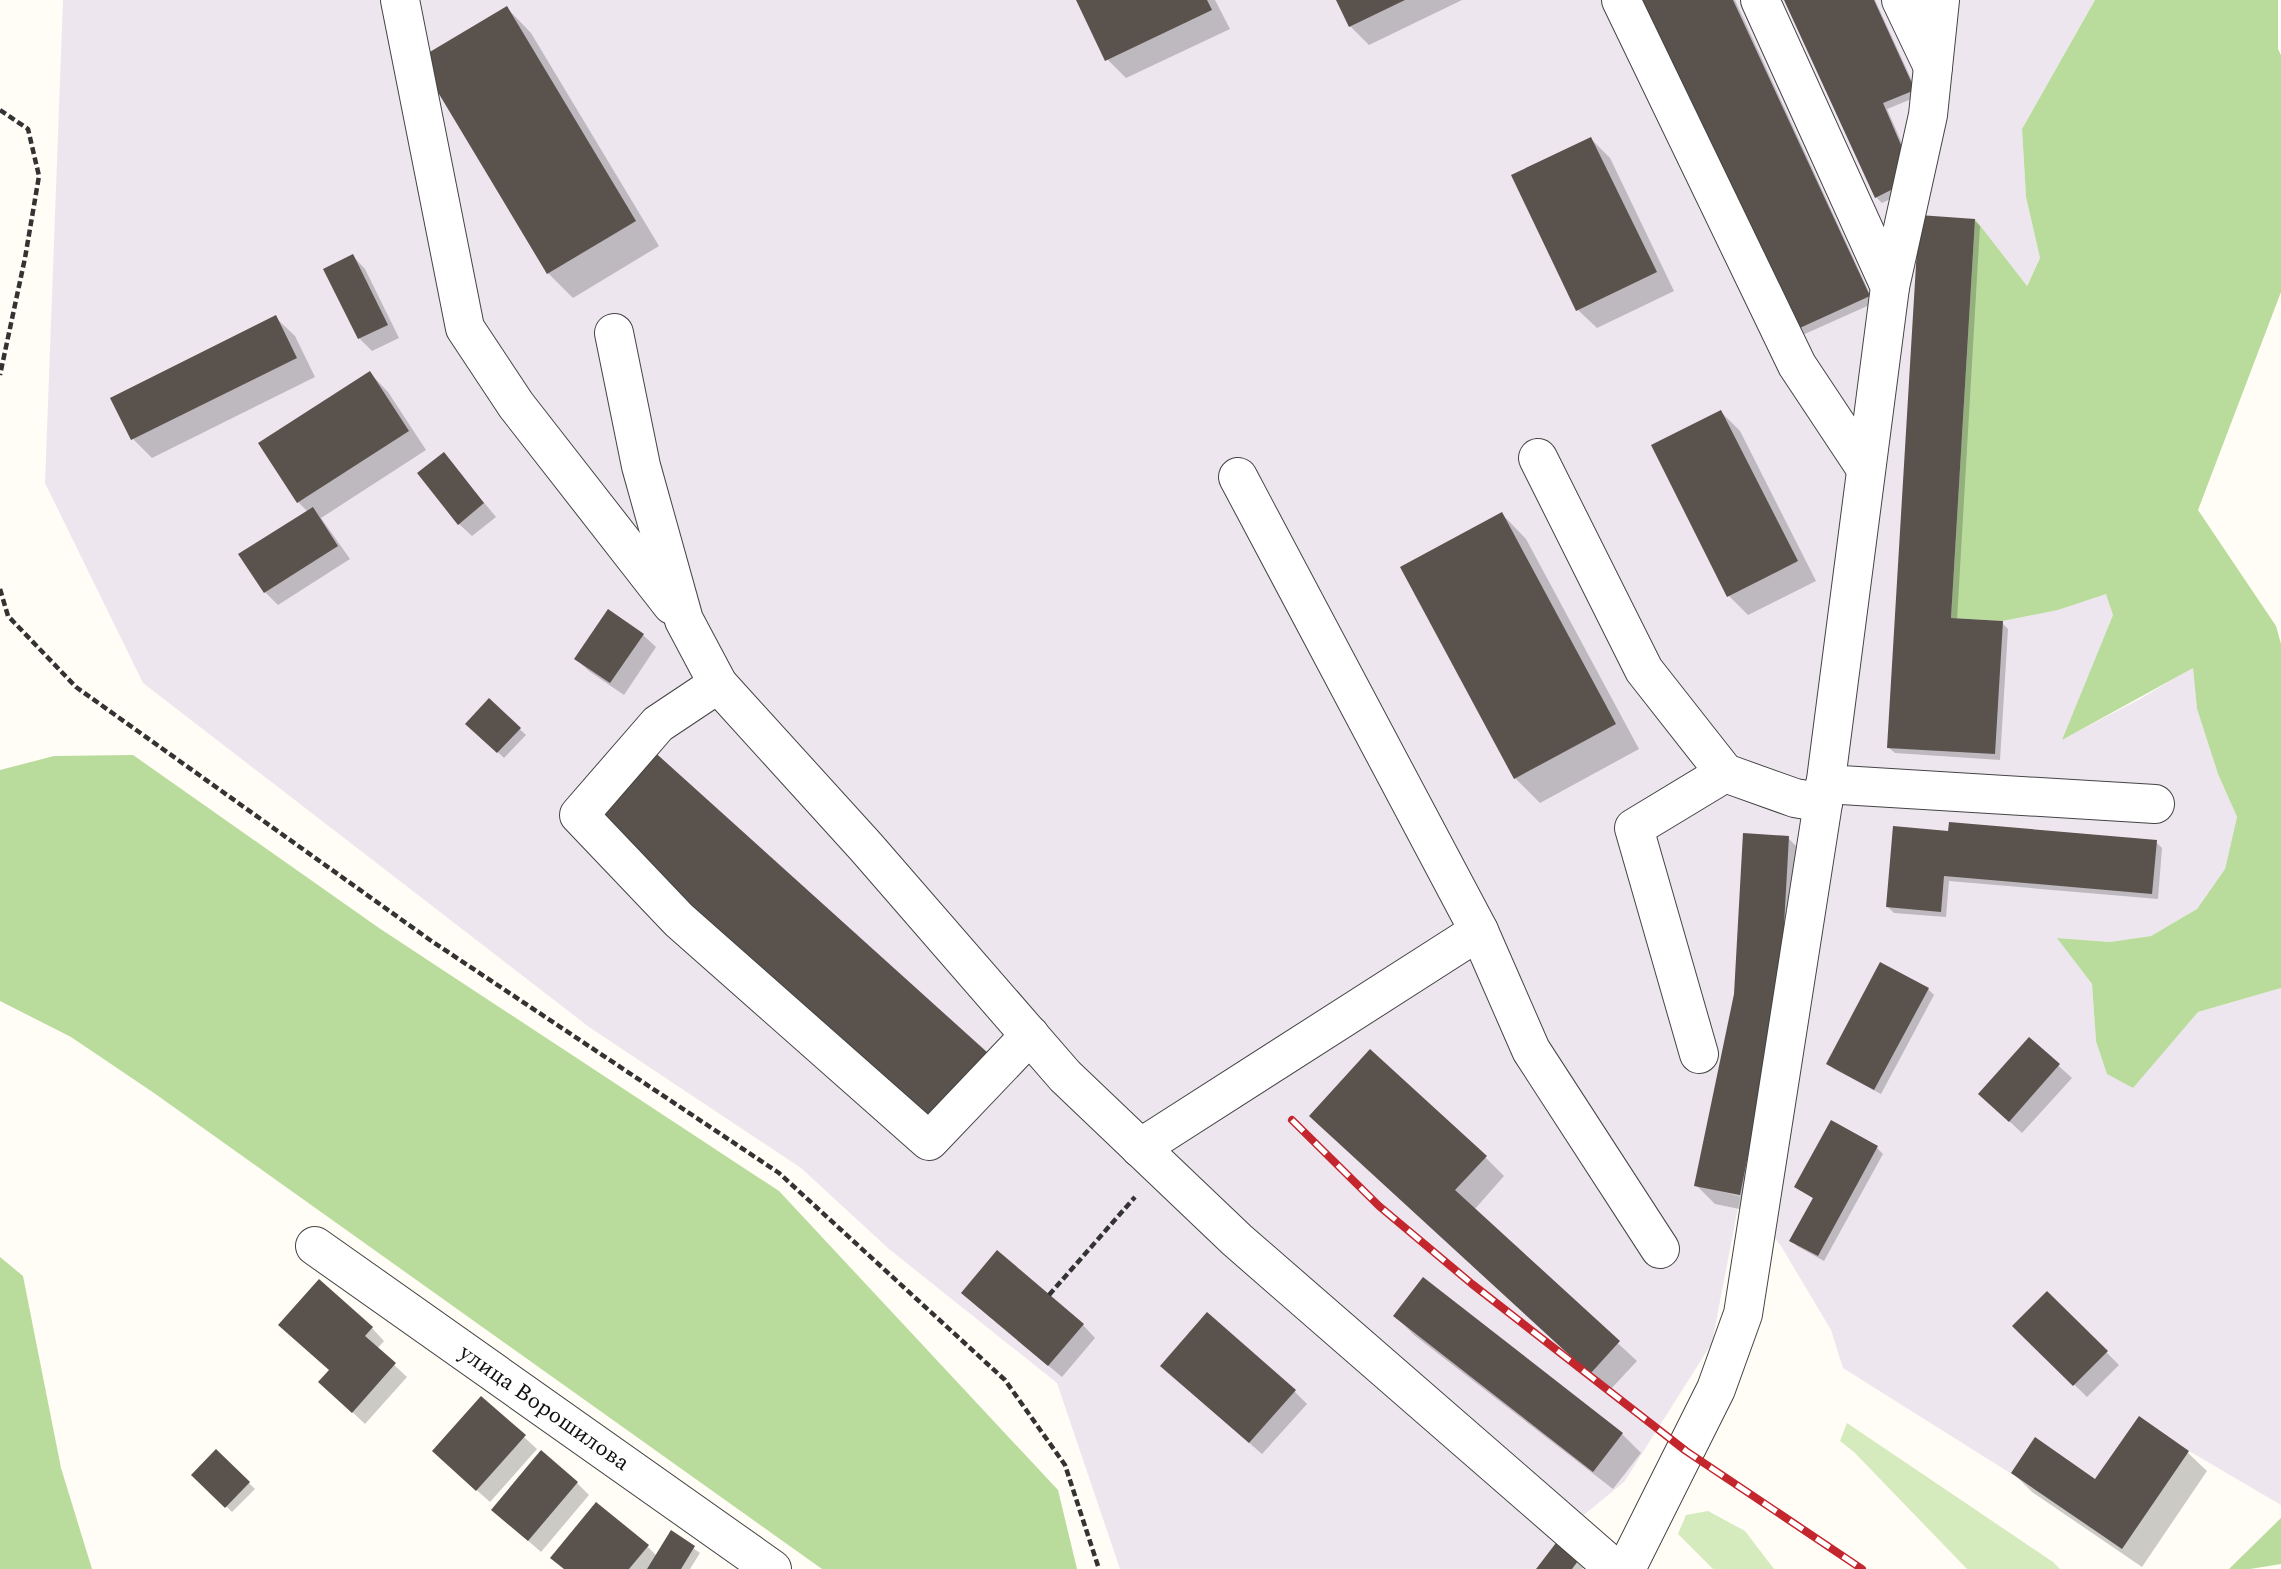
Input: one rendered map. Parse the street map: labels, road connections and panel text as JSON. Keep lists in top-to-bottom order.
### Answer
{
  "streets": {
    "street": ["улица Ворошилова"]
  }
}
